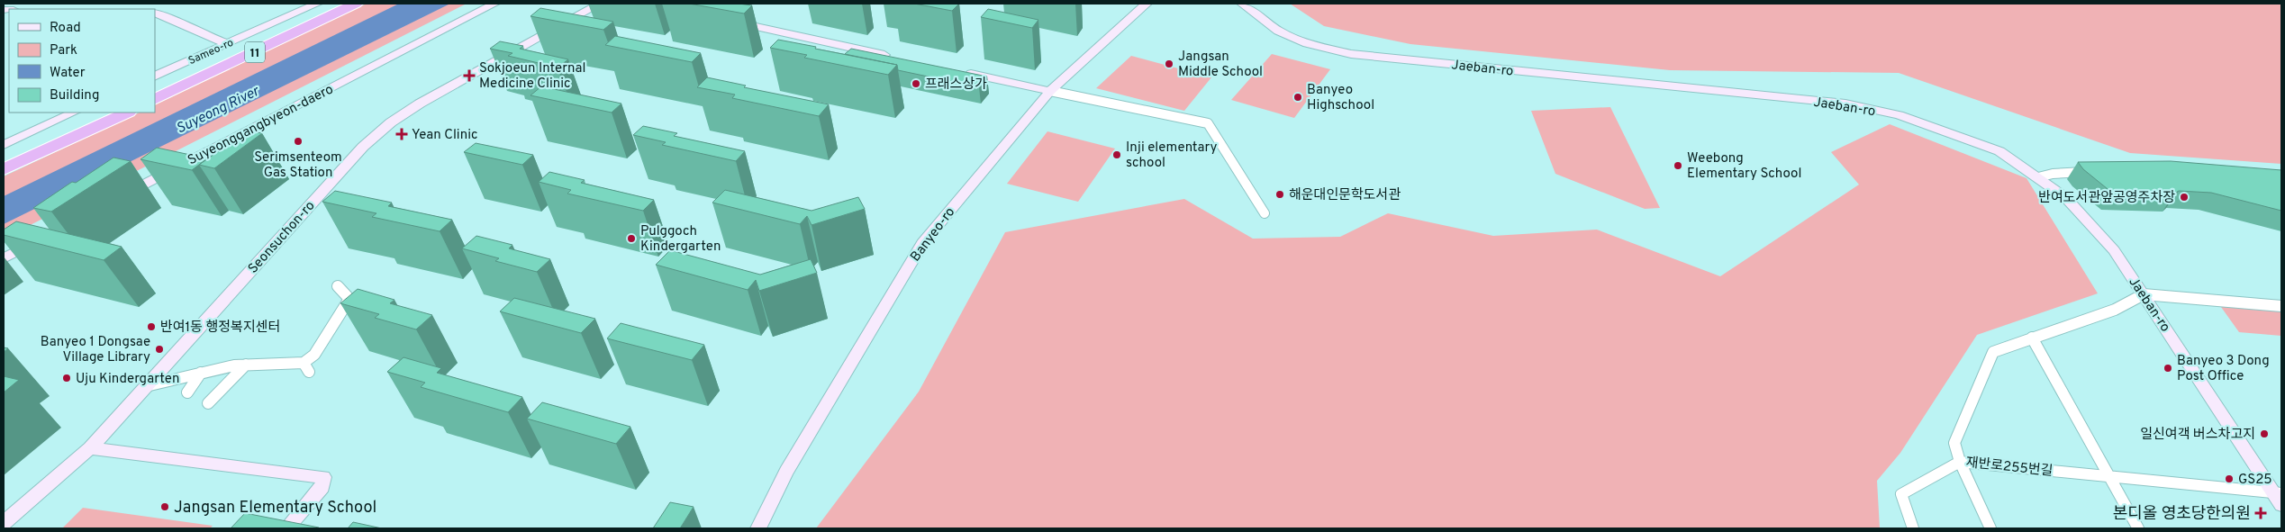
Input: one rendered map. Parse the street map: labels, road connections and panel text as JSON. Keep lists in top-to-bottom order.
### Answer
{
  "streets": {
    "highway": ["11"],
    "main road": [
      "Sameo-ro",
      "Jaeban-ro",
      "Suyeonggangbyeon-daero",
      "Banyeo-ro",
      "Seonsuchon-ro"
    ],
    "street": ["재반로255번길"]
  },
  "crossings": [
    ["Jaeban-ro", "재반로255번길"]
  ],
  "water": ["Suyeong River"],
  "places": {
    "other": [
      "Jangsan Middle School",
      "프래스상가",
      "Banyeo Highschool",
      "Serimsenteom Gas Station",
      "Inji elementary school",
      "Weebong Elementary School",
      "해운대인문학도서관",
      "반여도서관앞공영주차장",
      "Pulggoch Kindergarten",
      "반여1동 행정복지센터",
      "Banyeo 1 Dongsae Village Library",
      "Banyeo 3 Dong Post Office",
      "Uju Kindergarten",
      "일신여객 버스차고지",
      "GS25",
      "Jangsan Elementary School"
    ],
    "health": ["Sokjoeun Internal Medicine Clinic", "Yean Clinic", "본디올 영초당한의원"]
  },
  "legend": [
    "Road",
    "Park",
    "Water",
    "Building"
  ]
}
